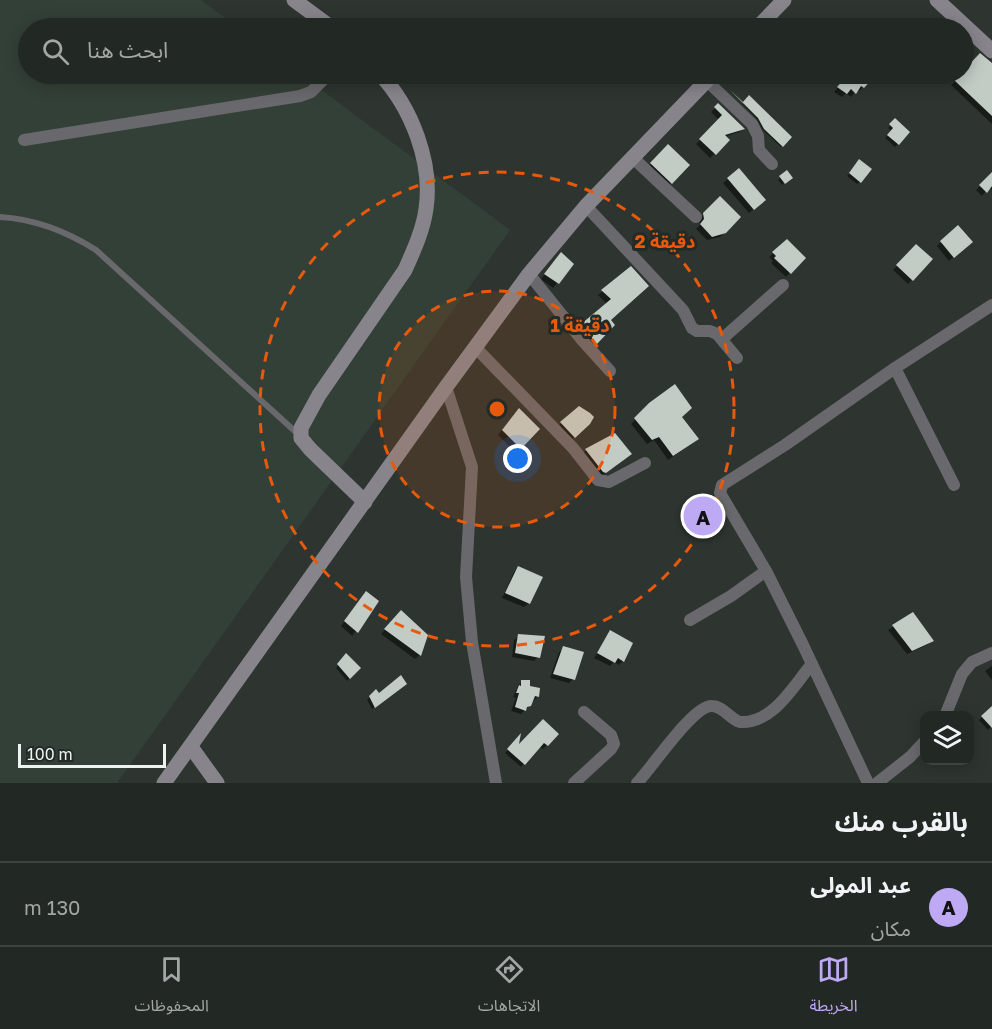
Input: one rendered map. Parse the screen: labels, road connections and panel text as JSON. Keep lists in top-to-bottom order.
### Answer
{
  "scale_bar": "100 m",
  "page": {
    "search": "ابحث هنا",
    "pins": "A",
    "scale": "100 m",
    "heading": "بالقرب منك",
    "list": [
      {
        "mark": "A",
        "name": "عبد المولى",
        "note": "مكان",
        "value": "130 m"
      }
    ],
    "nav": ["الخريطة", "الاتجاهات", "المحفوظات"]
  },
  "rings": ["2 دقيقة", "1 دقيقة"]
}
